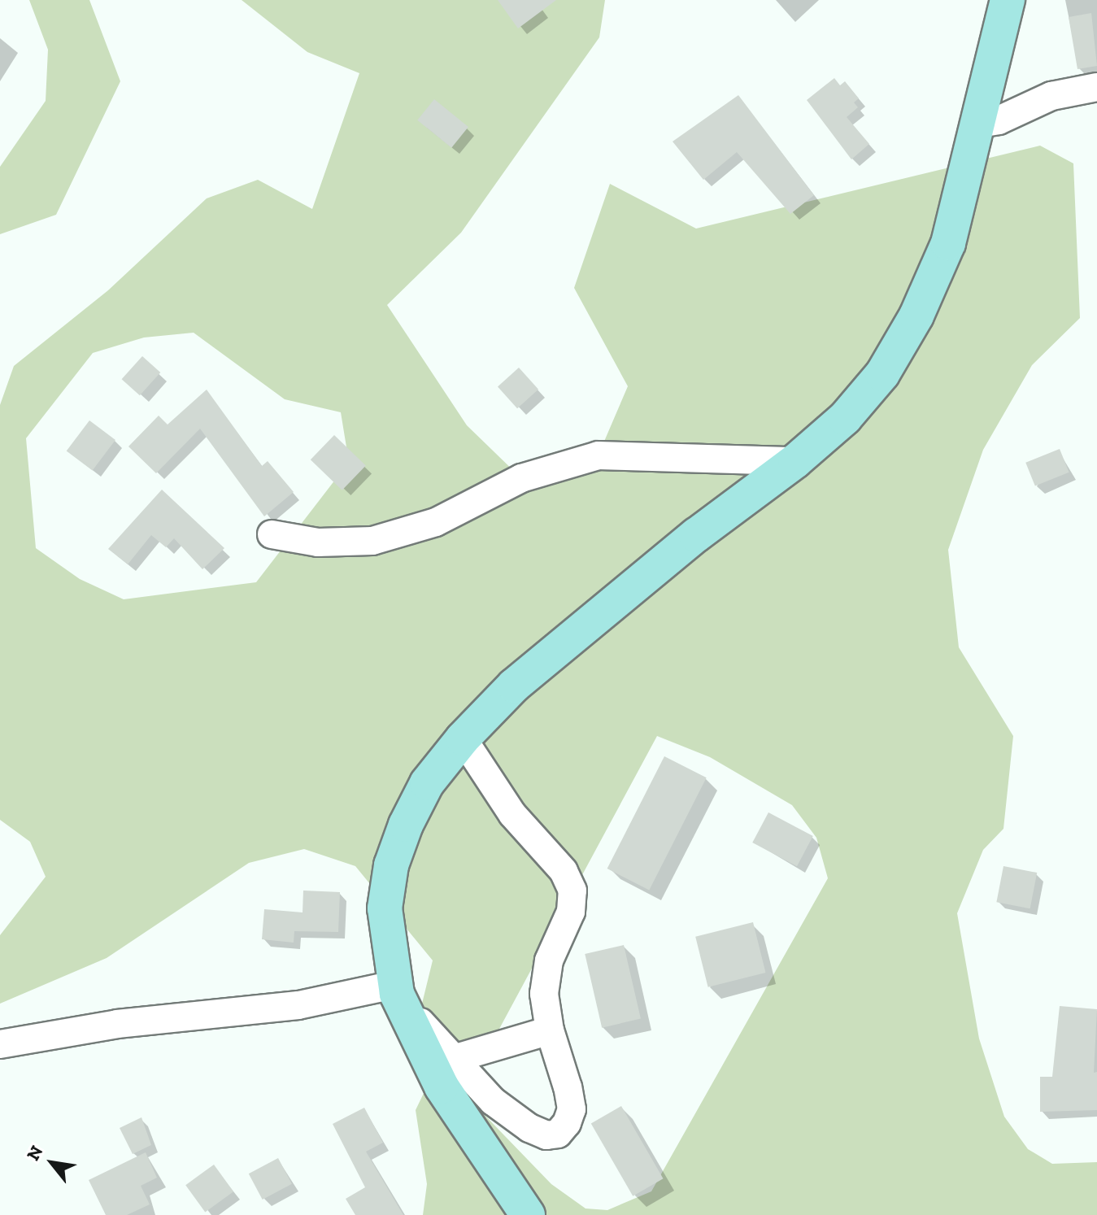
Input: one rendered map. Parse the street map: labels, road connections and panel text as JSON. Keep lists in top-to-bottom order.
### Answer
{
  "north": "top left"
}
